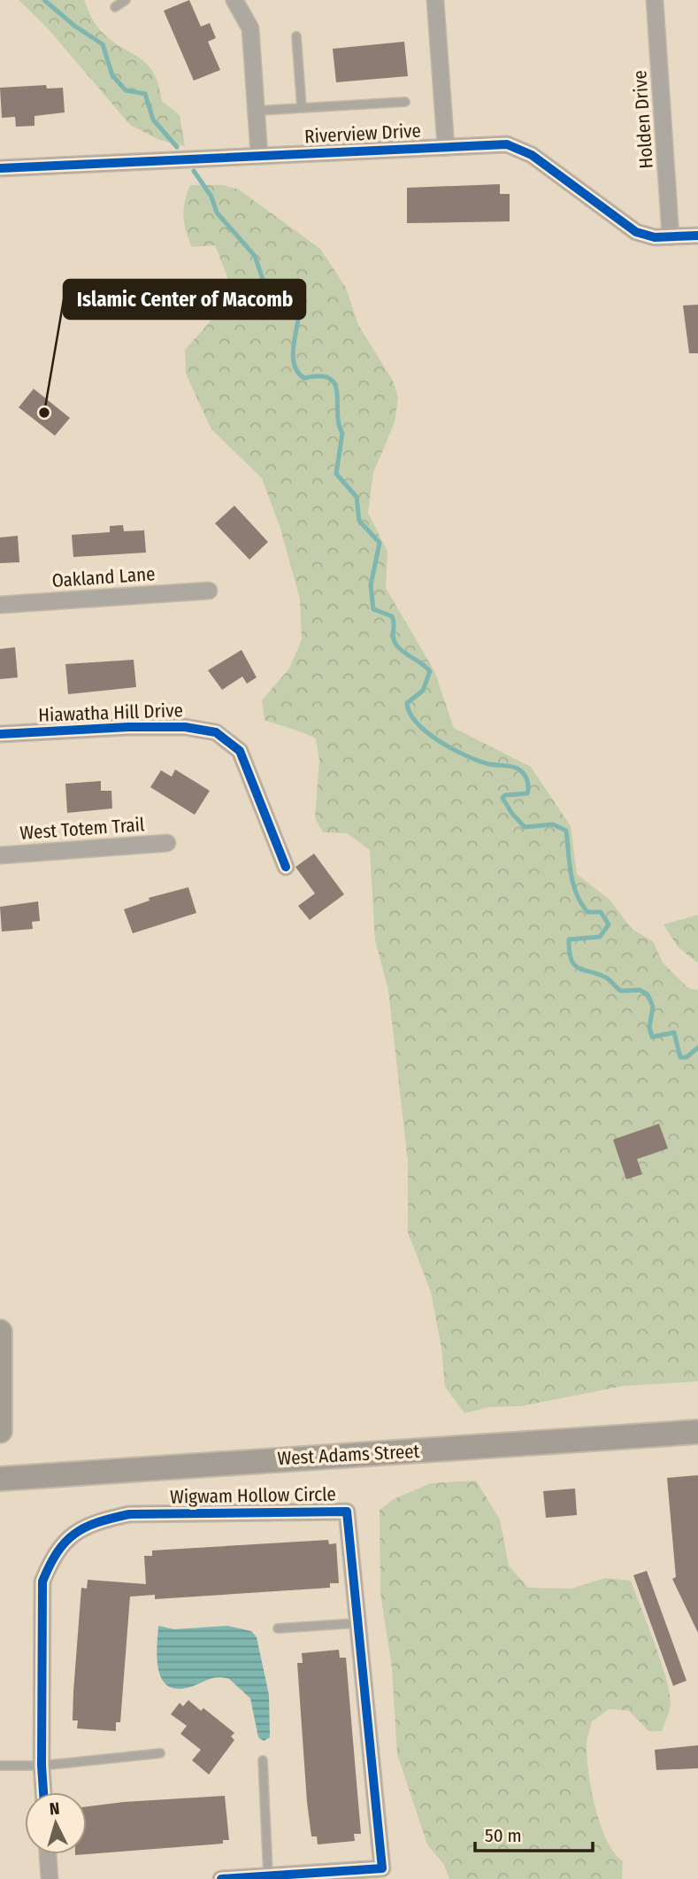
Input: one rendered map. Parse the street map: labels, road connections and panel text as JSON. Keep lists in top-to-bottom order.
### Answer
{
  "streets": {
    "street": [
      "Holden Drive",
      "Riverview Drive",
      "Oakland Lane",
      "Hiawatha Hill Drive",
      "West Totem Trail",
      "West Adams Street",
      "Wigwam Hollow Circle"
    ]
  },
  "crossings": [
    ["Holden Drive", "Riverview Drive"]
  ],
  "places": ["Islamic Center of Macomb"],
  "scale_bar": "50 m",
  "north": "top"
}
